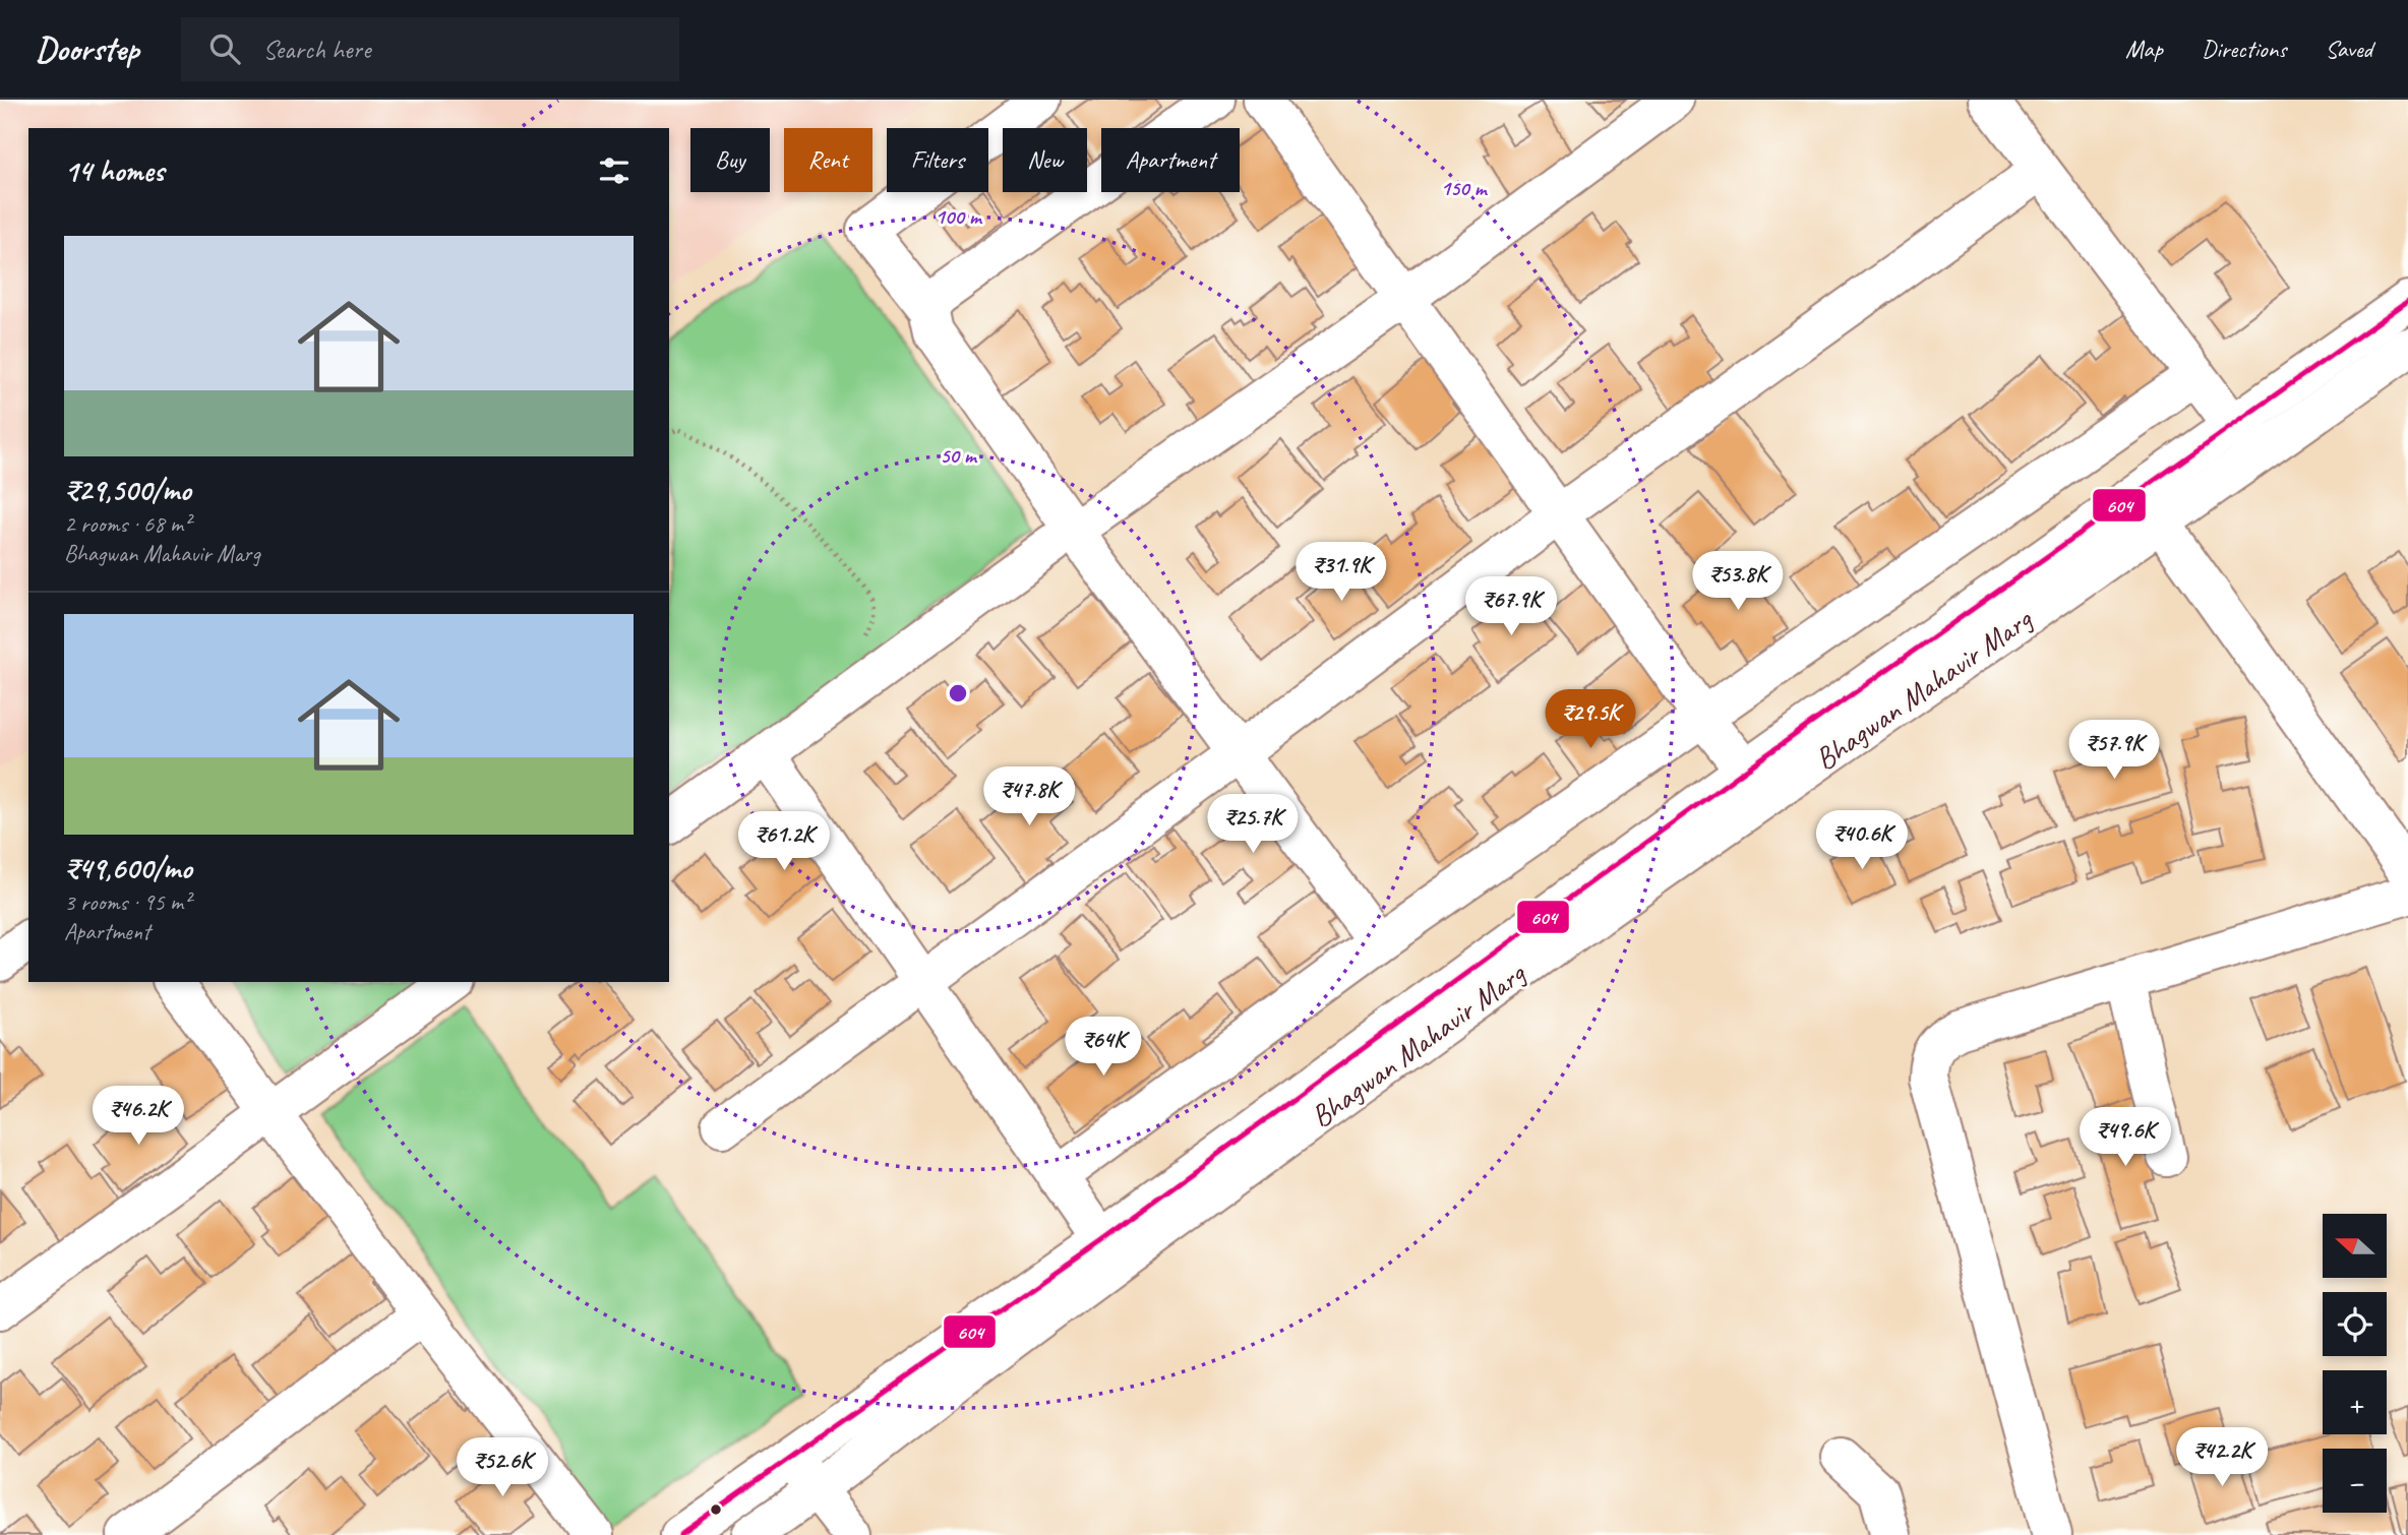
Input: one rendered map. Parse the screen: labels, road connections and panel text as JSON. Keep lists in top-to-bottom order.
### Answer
{
  "streets": {
    "street": ["Bhagwan Mahavir Marg"]
  },
  "lines": ["transit line 604"],
  "north": "left",
  "page": {
    "header": "Doorstep",
    "search": "Search here",
    "nav": ["Map", "Directions", "Saved"],
    "chip": [
      "Buy",
      "Rent",
      "Filters",
      "New",
      "Apartment"
    ],
    "heading": "14 homes",
    "list": [
      {
        "name": "₹29,500/mo",
        "note": "2 rooms · 68 m² · Bhagwan Mahavir Marg"
      },
      {
        "name": "₹49,600/mo",
        "note": "3 rooms · 95 m² · Apartment"
      }
    ],
    "price": [
      "₹31.9K",
      "₹53.8K",
      "₹67.9K",
      "₹29.5K",
      "₹57.9K",
      "₹47.8K",
      "₹25.7K",
      "₹40.6K",
      "₹61.2K",
      "₹64K",
      "₹46.2K",
      "₹49.6K",
      "₹42.2K",
      "₹52.6K"
    ],
    "map_buttons": ["+", "−"]
  },
  "rings": ["150 m", "100 m", "50 m"]
}
